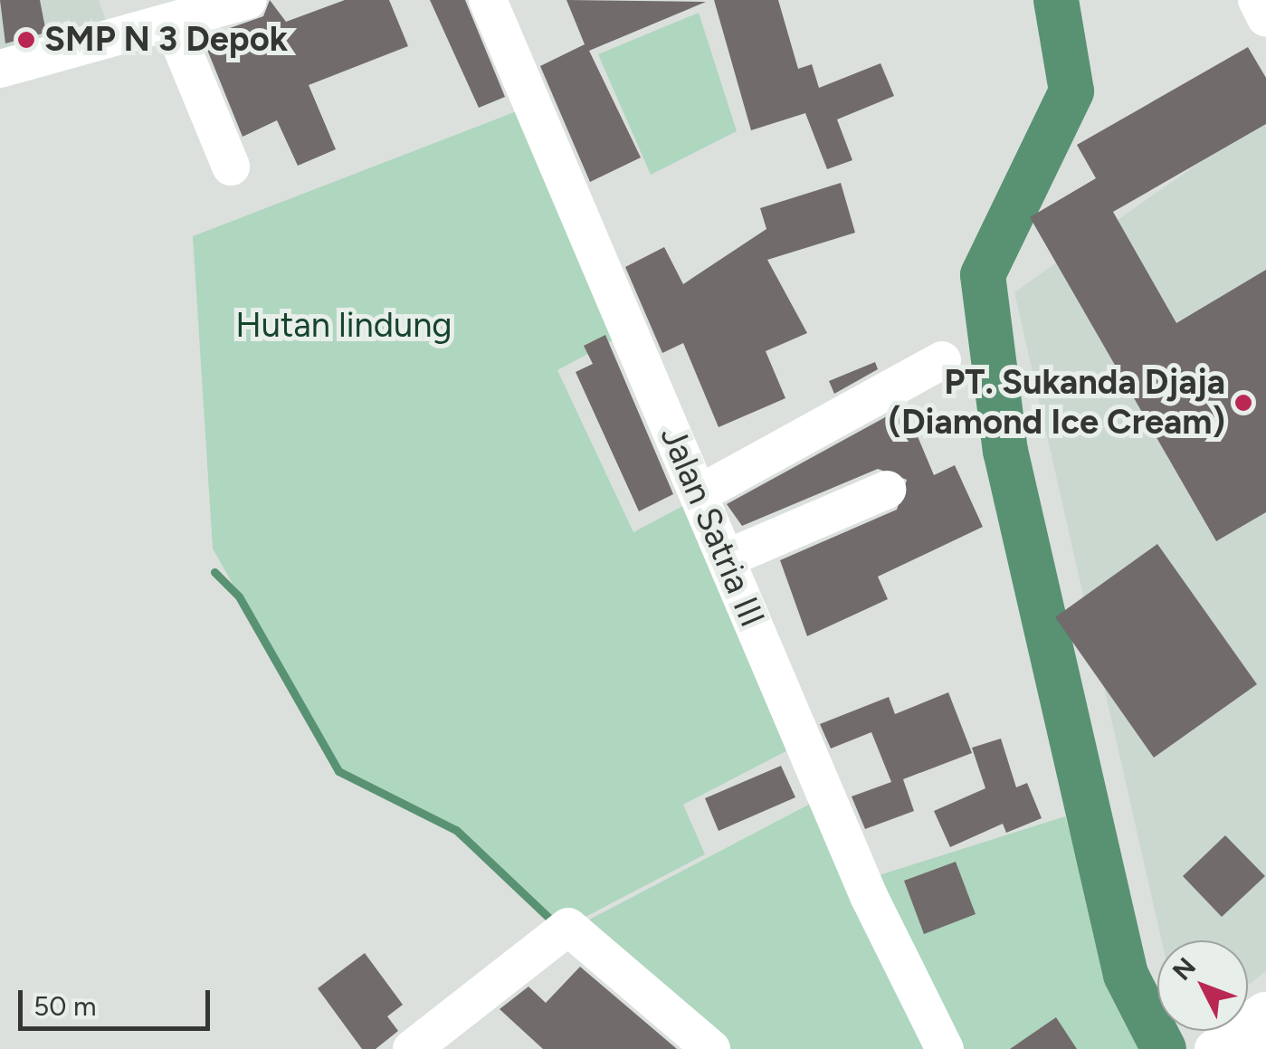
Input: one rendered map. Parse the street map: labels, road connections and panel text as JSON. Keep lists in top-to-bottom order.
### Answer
{
  "streets": {
    "street": ["Jalan Satria III"]
  },
  "parks": ["Hutan lindung"],
  "places": ["SMP N 3 Depok", "PT. Sukanda Djaja (Diamond Ice Cream)"],
  "scale_bar": "50 m",
  "north": "top left"
}
